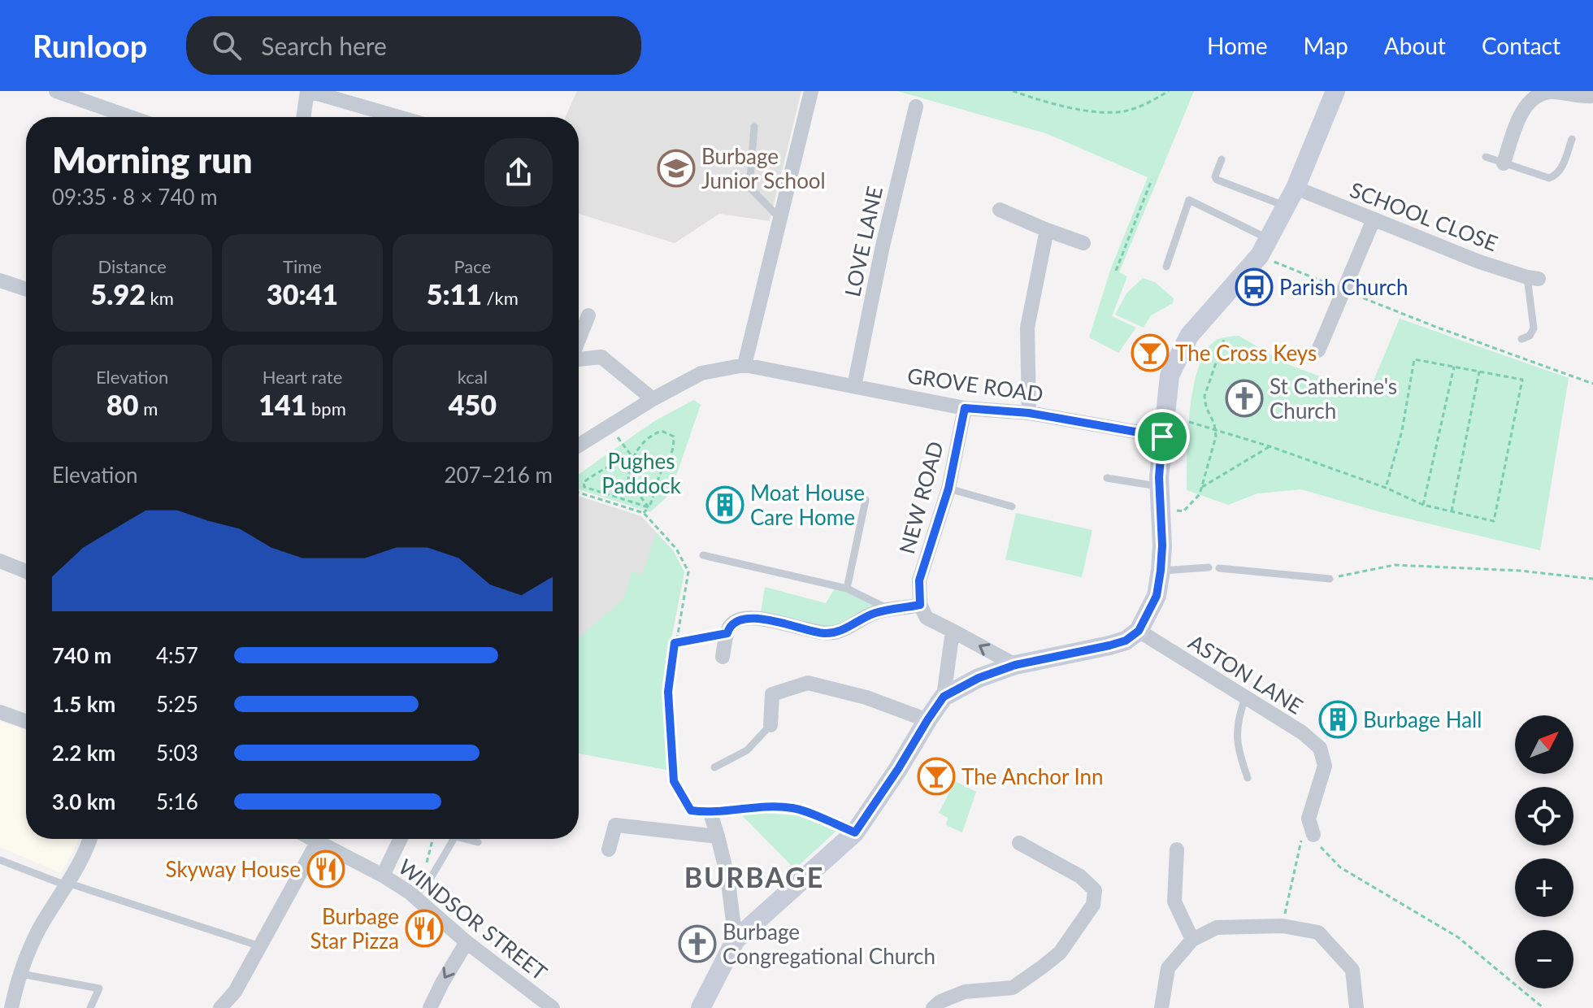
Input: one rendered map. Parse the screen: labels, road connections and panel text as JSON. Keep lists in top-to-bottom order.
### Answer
{
  "streets": {
    "street": [
      "SCHOOL CLOSE",
      "LOVE LANE",
      "GROVE ROAD",
      "NEW ROAD",
      "ASTON LANE",
      "WINDSOR STREET"
    ]
  },
  "crossings": [
    ["LOVE LANE", "GROVE ROAD"],
    ["GROVE ROAD", "NEW ROAD"]
  ],
  "districts": ["BURBAGE"],
  "parks": ["Pughes Paddock"],
  "places": {
    "school or university": ["Burbage Junior School"],
    "bus stop": ["Parish Church"],
    "bar": ["The Cross Keys", "The Anchor Inn"],
    "church": ["St Catherine's Church", "Burbage Congregational Church"],
    "building": ["Moat House Care Home", "Burbage Hall"],
    "restaurant": ["Skyway House", "Burbage Star Pizza"]
  },
  "north": "top right",
  "page": {
    "header": "Runloop",
    "search": "Search here",
    "nav": [
      "Home",
      "Map",
      "About",
      "Contact"
    ],
    "heading": ["Morning run", "09:35 · 8 × 740 m"],
    "stats": [
      ["Distance", "5.92 km"],
      ["Time", "30:41"],
      ["Pace", "5:11 /km"],
      ["Elevation", "80 m"],
      ["Heart rate", "141 bpm"],
      ["kcal", "450"]
    ],
    "chart": ["Elevation", "207–216 m"],
    "list": [
      {
        "name": "740 m",
        "note": "4:57"
      },
      {
        "name": "1.5 km",
        "note": "5:25"
      },
      {
        "name": "2.2 km",
        "note": "5:03"
      },
      {
        "name": "3.0 km",
        "note": "5:16"
      }
    ],
    "map_buttons": ["+", "−"]
  }
}
